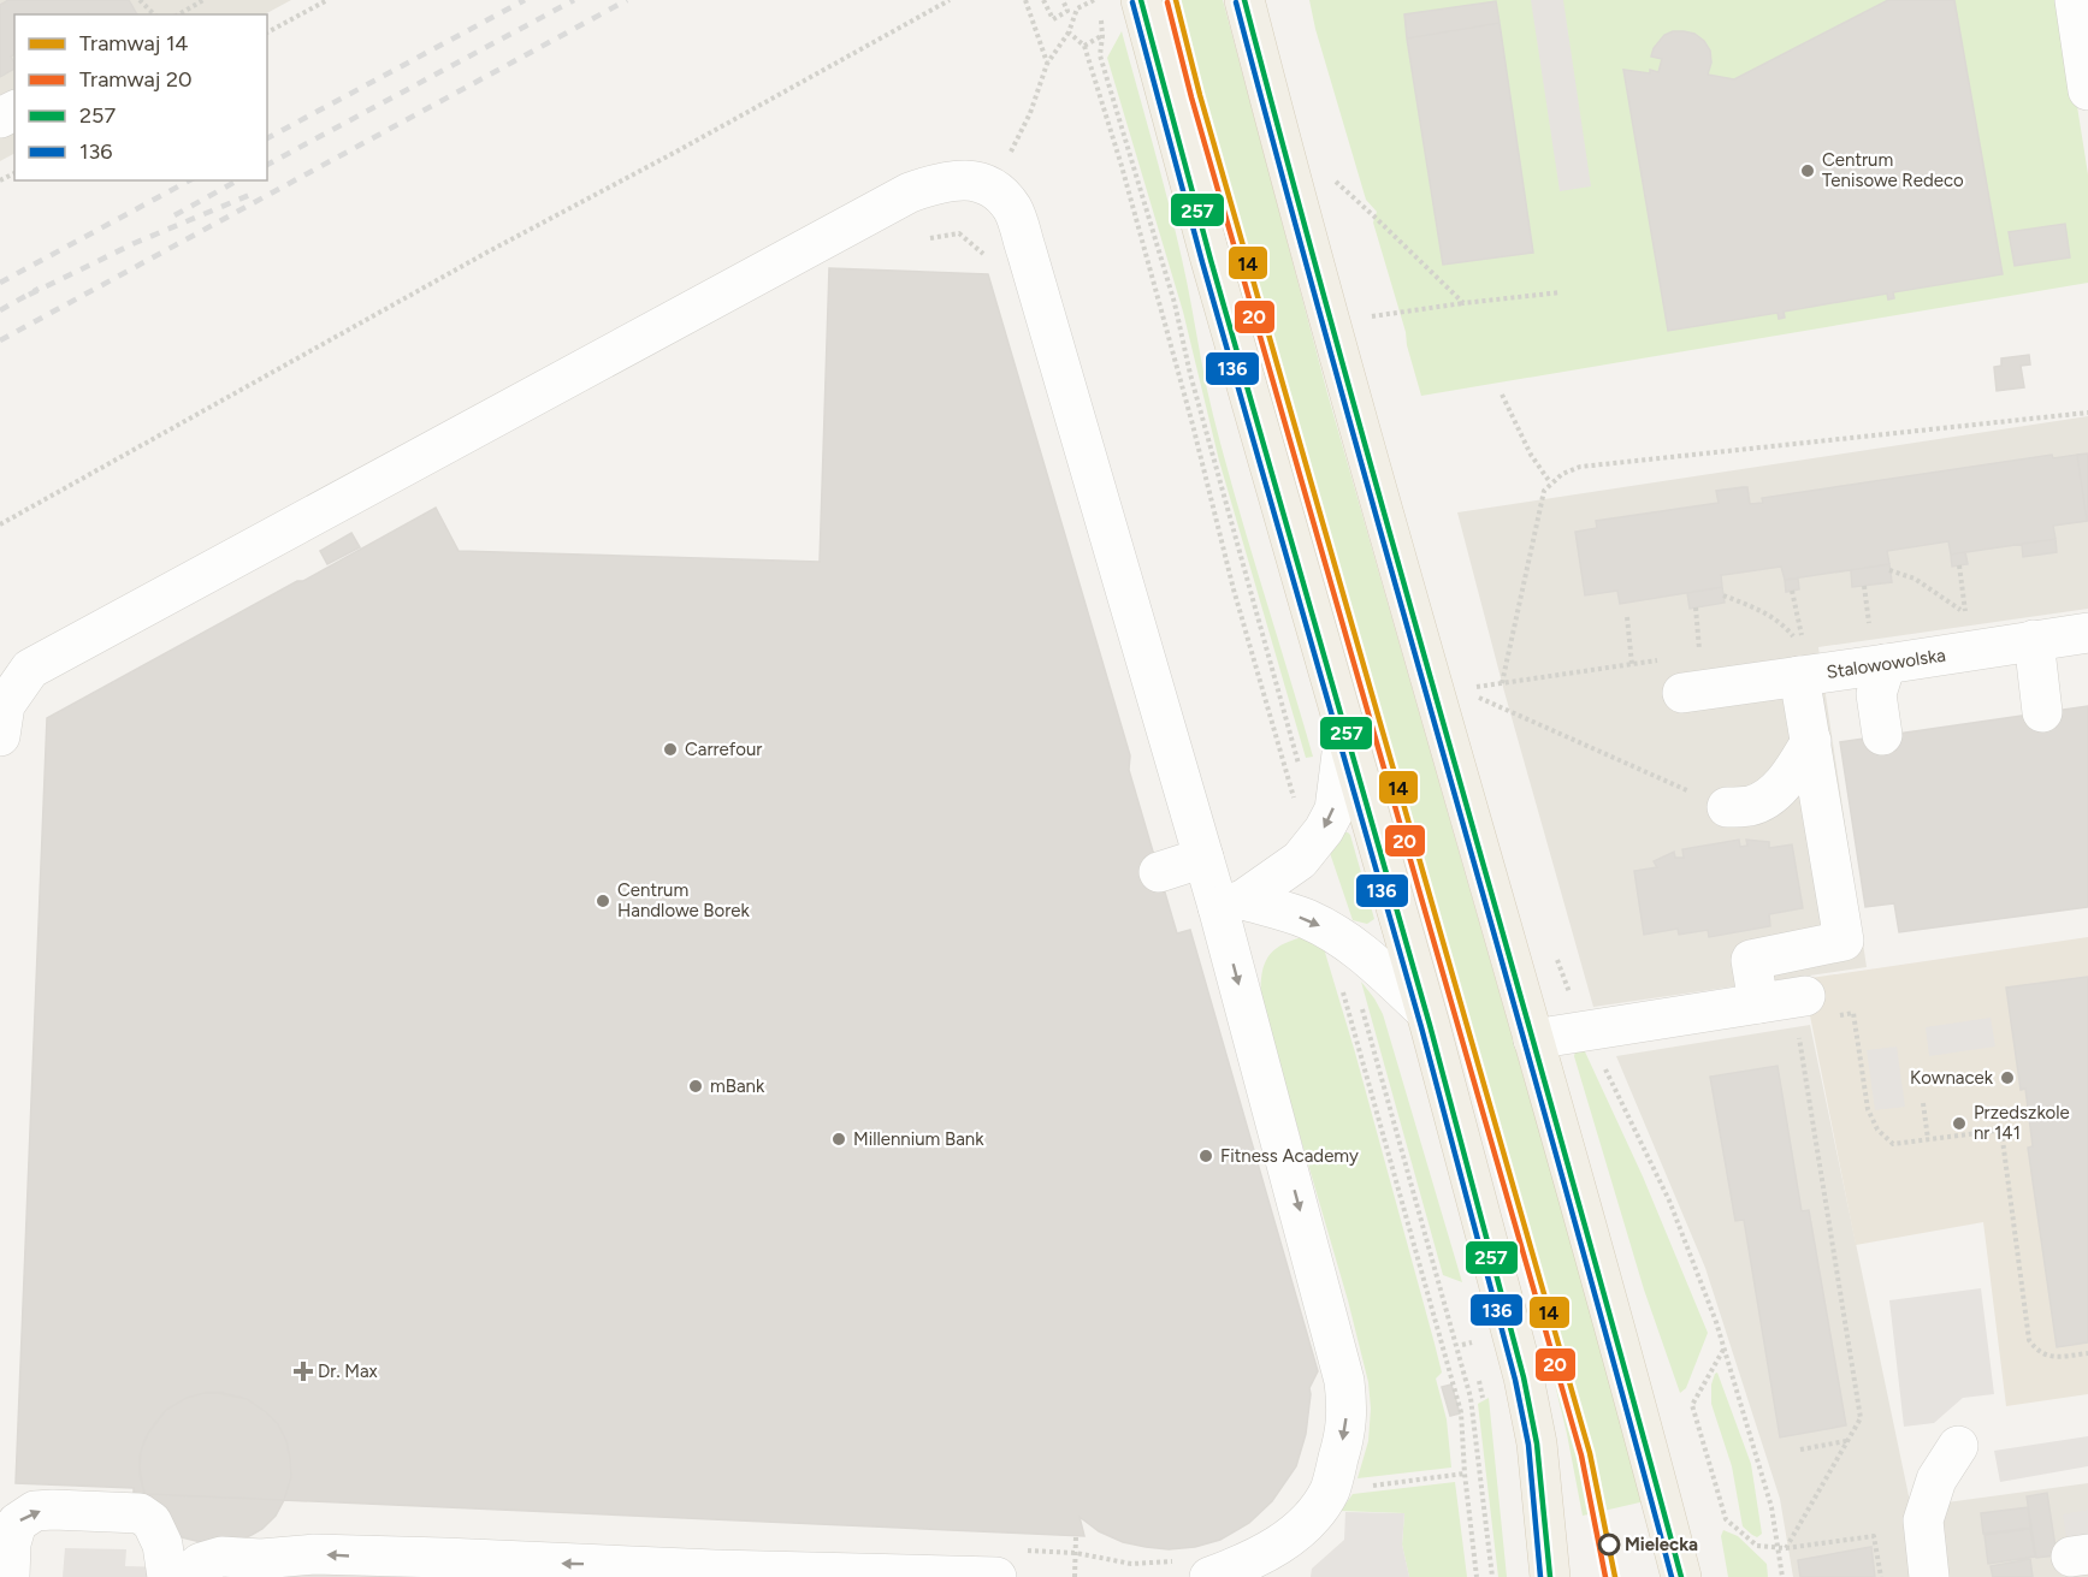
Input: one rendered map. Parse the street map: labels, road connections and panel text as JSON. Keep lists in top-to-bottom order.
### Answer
{
  "streets": {
    "street": ["Stalowowolska"]
  },
  "places": {
    "other": [
      "Centrum Tenisowe Redeco",
      "Carrefour",
      "Centrum Handlowe Borek",
      "Kownacek",
      "mBank",
      "Przedszkole nr 141",
      "Millennium Bank",
      "Fitness Academy",
      "Mielecka"
    ],
    "health": ["Dr. Max"]
  },
  "lines": [
    "tram line 14",
    "transit line 257",
    "tram line 20",
    "transit line 136"
  ],
  "legend": [
    "Tramwaj 14",
    "Tramwaj 20",
    "257",
    "136"
  ]
}
